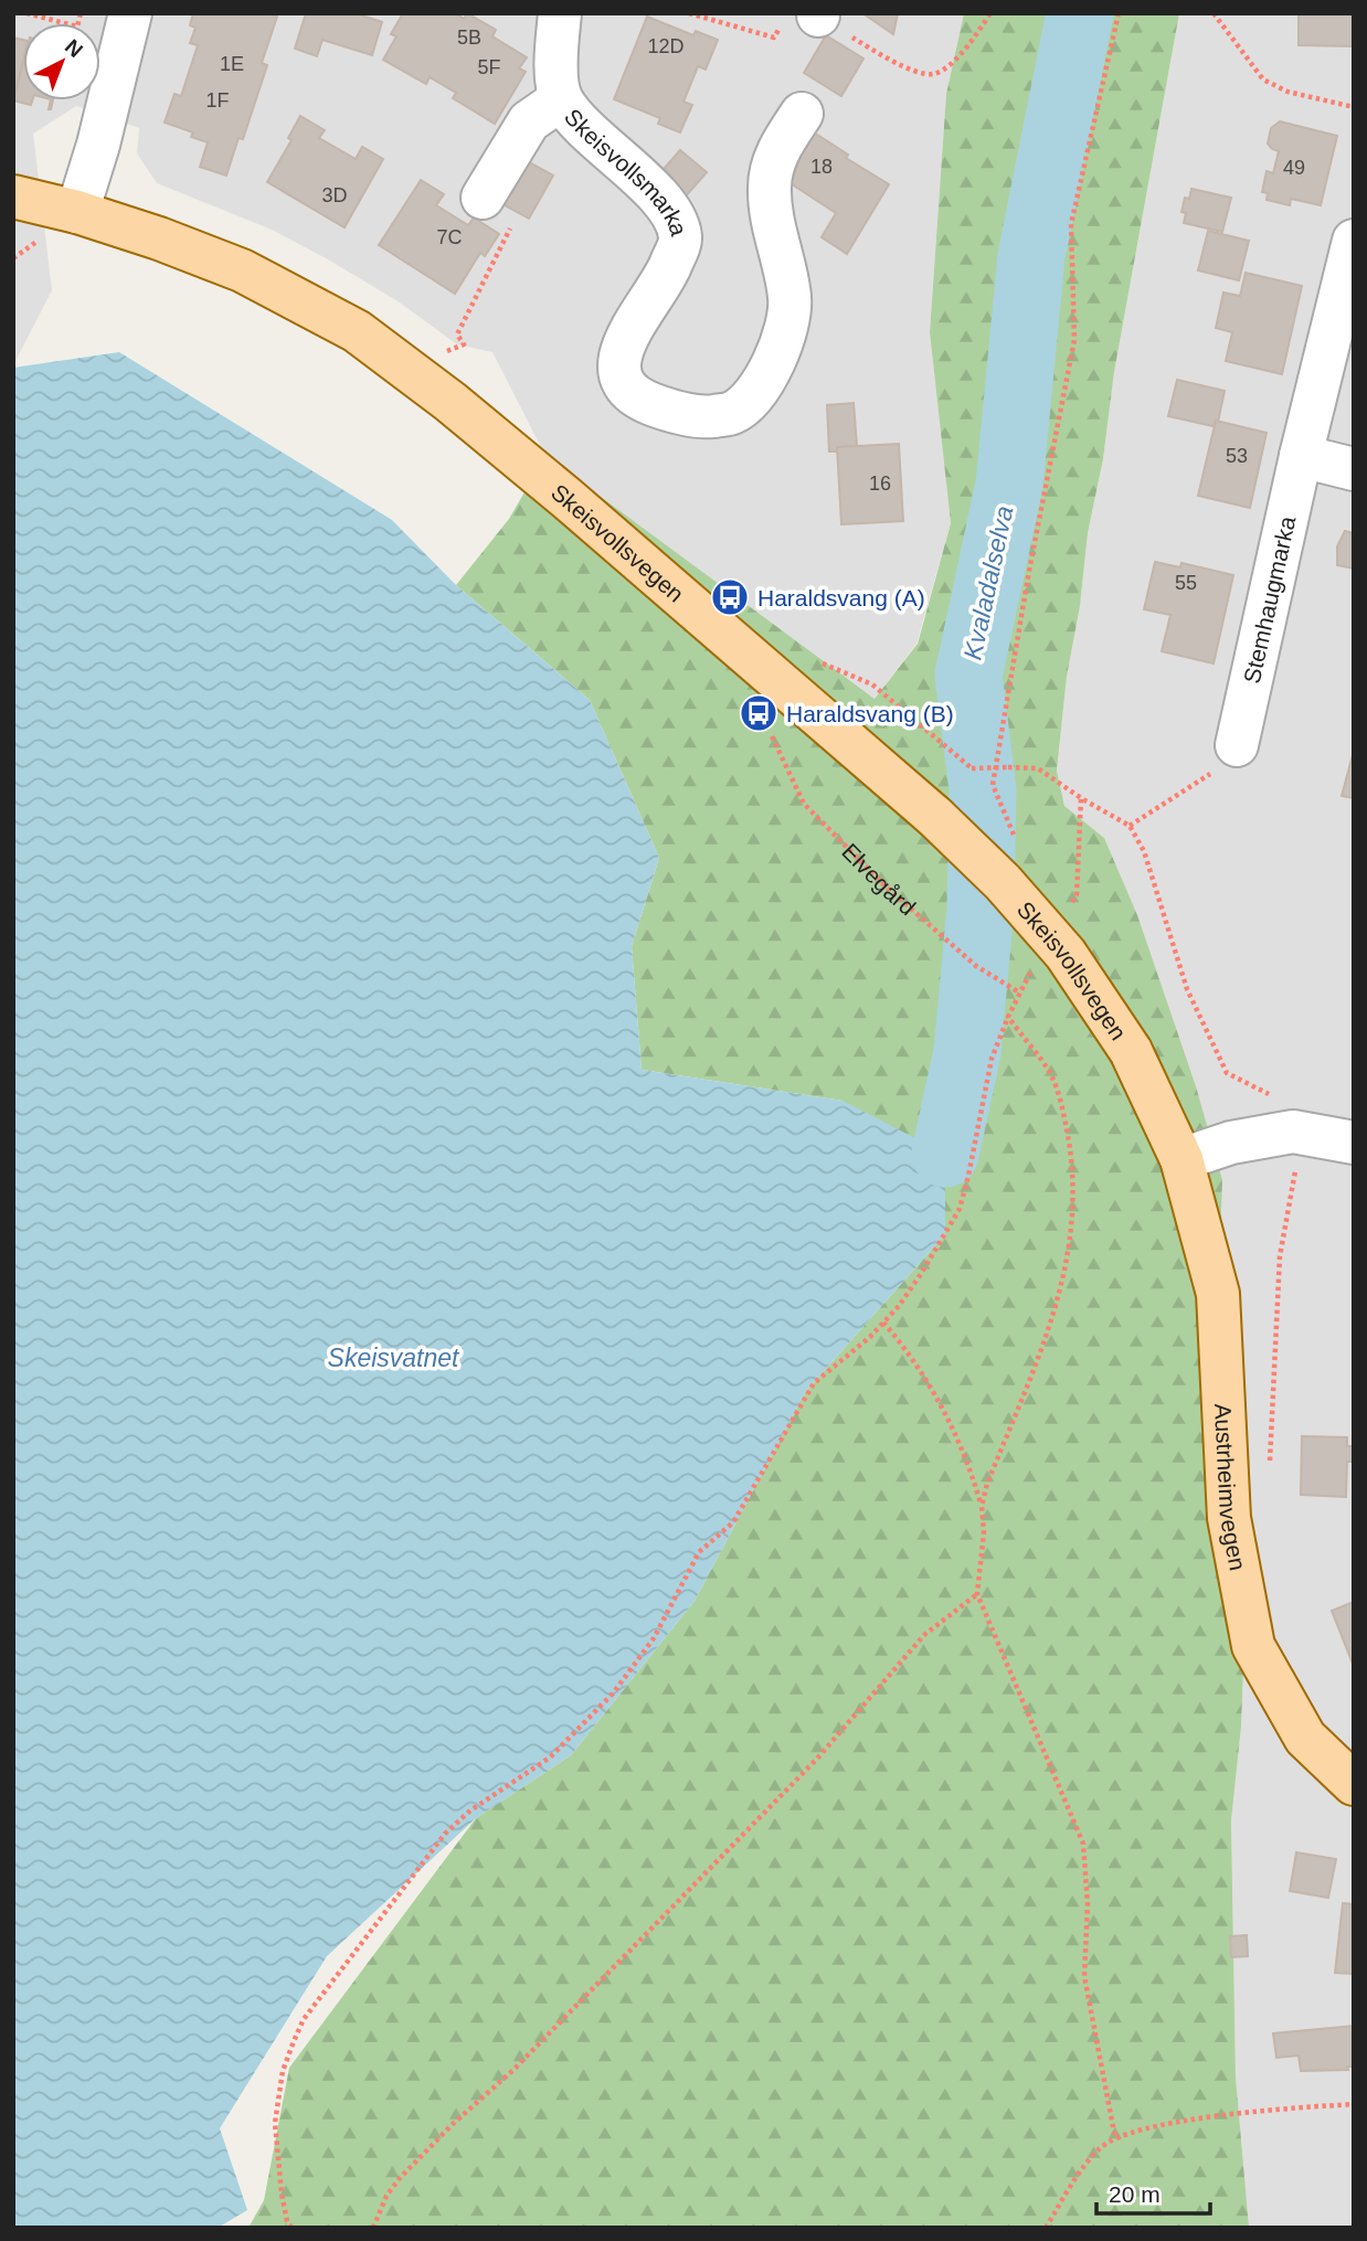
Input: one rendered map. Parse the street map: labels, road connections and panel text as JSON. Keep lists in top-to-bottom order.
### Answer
{
  "streets": {
    "main road": ["Skeisvollsvegen", "Austrheimvegen"],
    "street": ["Skeisvollsmarka", "Stemhaugmarka"],
    "path": ["Elvegård"]
  },
  "crossings": [
    ["Skeisvollsvegen", "Austrheimvegen"]
  ],
  "water": ["Kvaladalselva", "Skeisvatnet"],
  "places": {
    "bus stop": ["Haraldsvang (A)", "Haraldsvang (B)"]
  },
  "house_numbers": [
    "5B",
    "12D",
    "1E",
    "5F",
    "1F",
    "18",
    "49",
    "3D",
    "7C",
    "53",
    "16",
    "55"
  ],
  "scale_bar": "20 m",
  "north": "top right"
}
